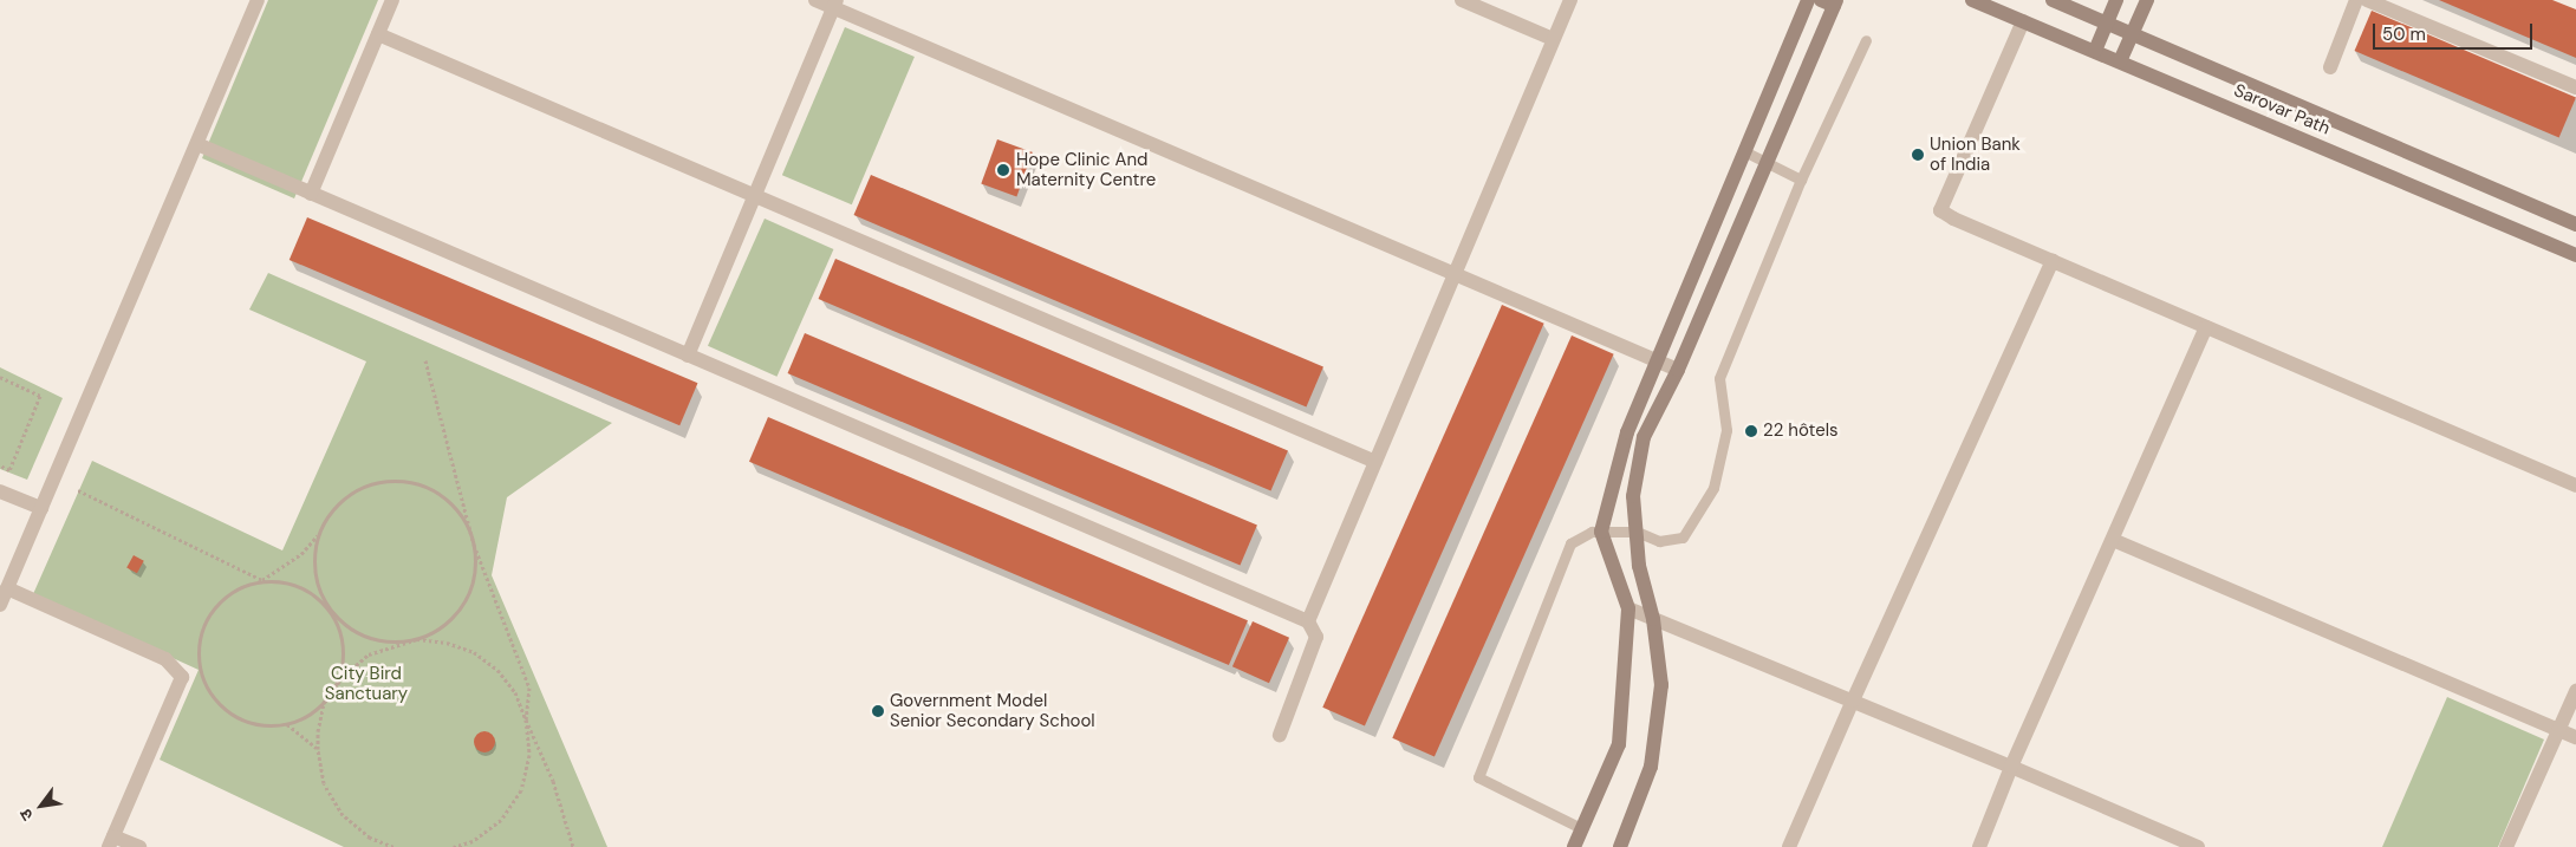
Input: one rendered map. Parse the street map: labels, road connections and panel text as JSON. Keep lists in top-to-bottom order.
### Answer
{
  "streets": {
    "street": ["Sarovar Path"]
  },
  "parks": ["City Bird Sanctuary"],
  "places": [
    "Union Bank of India",
    "Hope Clinic And Maternity Centre",
    "22 hôtels",
    "Government Model Senior Secondary School"
  ],
  "scale_bar": "50 m",
  "north": "bottom left"
}
